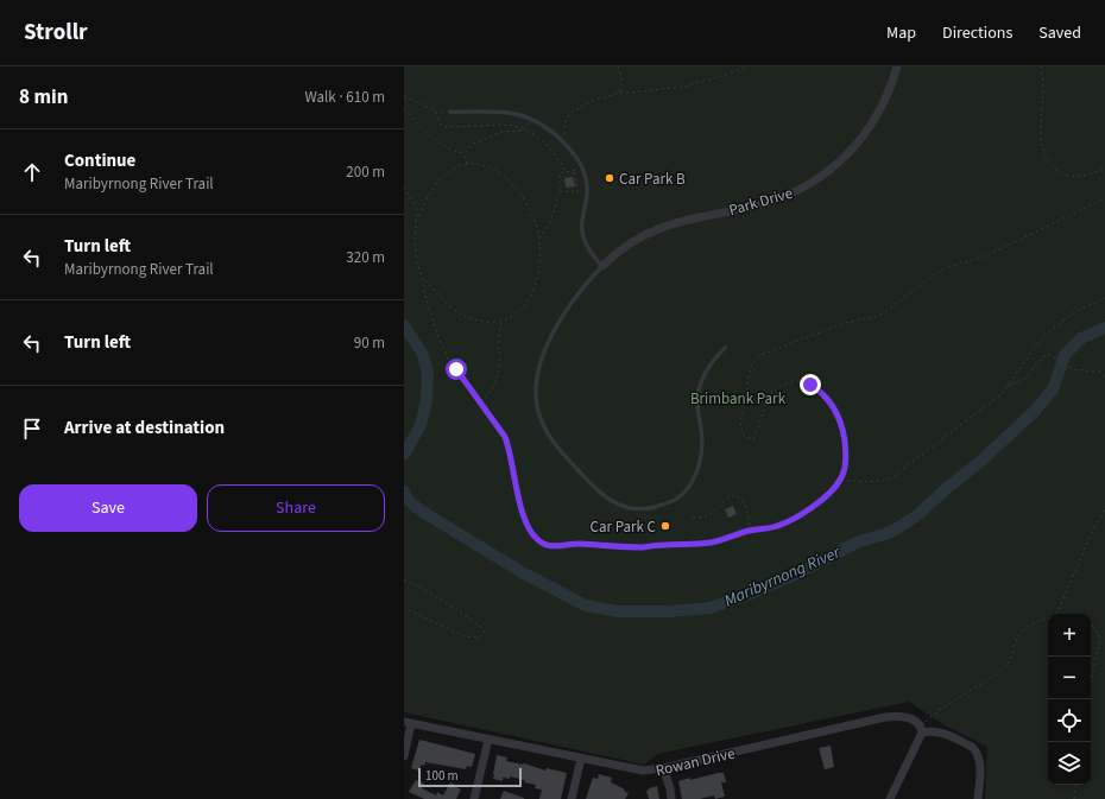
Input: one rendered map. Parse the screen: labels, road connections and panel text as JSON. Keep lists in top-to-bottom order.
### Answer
{
  "streets": {
    "street": ["Park Drive", "Rowan Drive"]
  },
  "water": ["Maribyrnong River"],
  "parks": ["Brimbank Park"],
  "places": ["Car Park B", "Car Park C"],
  "scale_bar": "100 m",
  "page": {
    "header": "Strollr",
    "nav": ["Map", "Directions", "Saved"],
    "heading": ["8 min", "Walk · 610 m"],
    "list": [
      ["Continue", "Maribyrnong River Trail", "200 m"],
      ["Turn left", "Maribyrnong River Trail", "320 m"],
      ["Turn left", "90 m"],
      "Arrive at destination"
    ],
    "buttons": ["Save", "Share"],
    "map_buttons": ["+", "−"],
    "scale": "100 m"
  }
}
